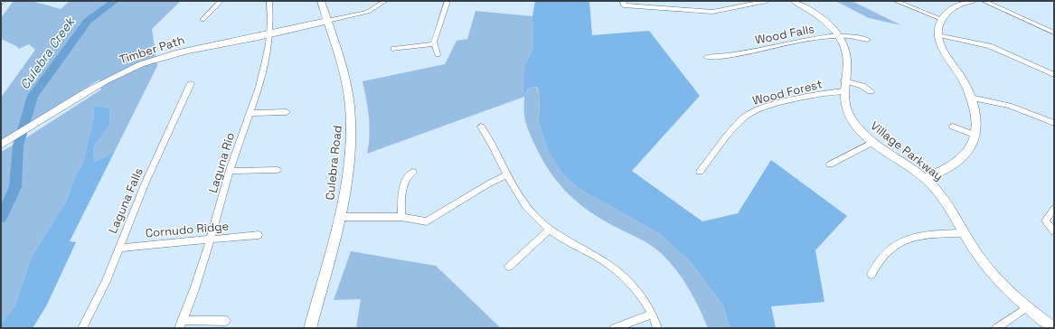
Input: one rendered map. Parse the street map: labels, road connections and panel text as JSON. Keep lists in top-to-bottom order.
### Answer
{
  "streets": {
    "street": [
      "Wood Falls",
      "Timber Path",
      "Wood Forest",
      "Village Parkway",
      "Laguna Rio",
      "Culebra Road",
      "Laguna Falls",
      "Cornudo Ridge"
    ]
  },
  "crossings": [
    ["Wood Falls", "Village Parkway"],
    ["Timber Path", "Laguna Rio"],
    ["Timber Path", "Culebra Road"],
    ["Wood Forest", "Village Parkway"],
    ["Laguna Rio", "Cornudo Ridge"],
    ["Laguna Falls", "Cornudo Ridge"]
  ],
  "water": ["Culebra Creek"]
}
